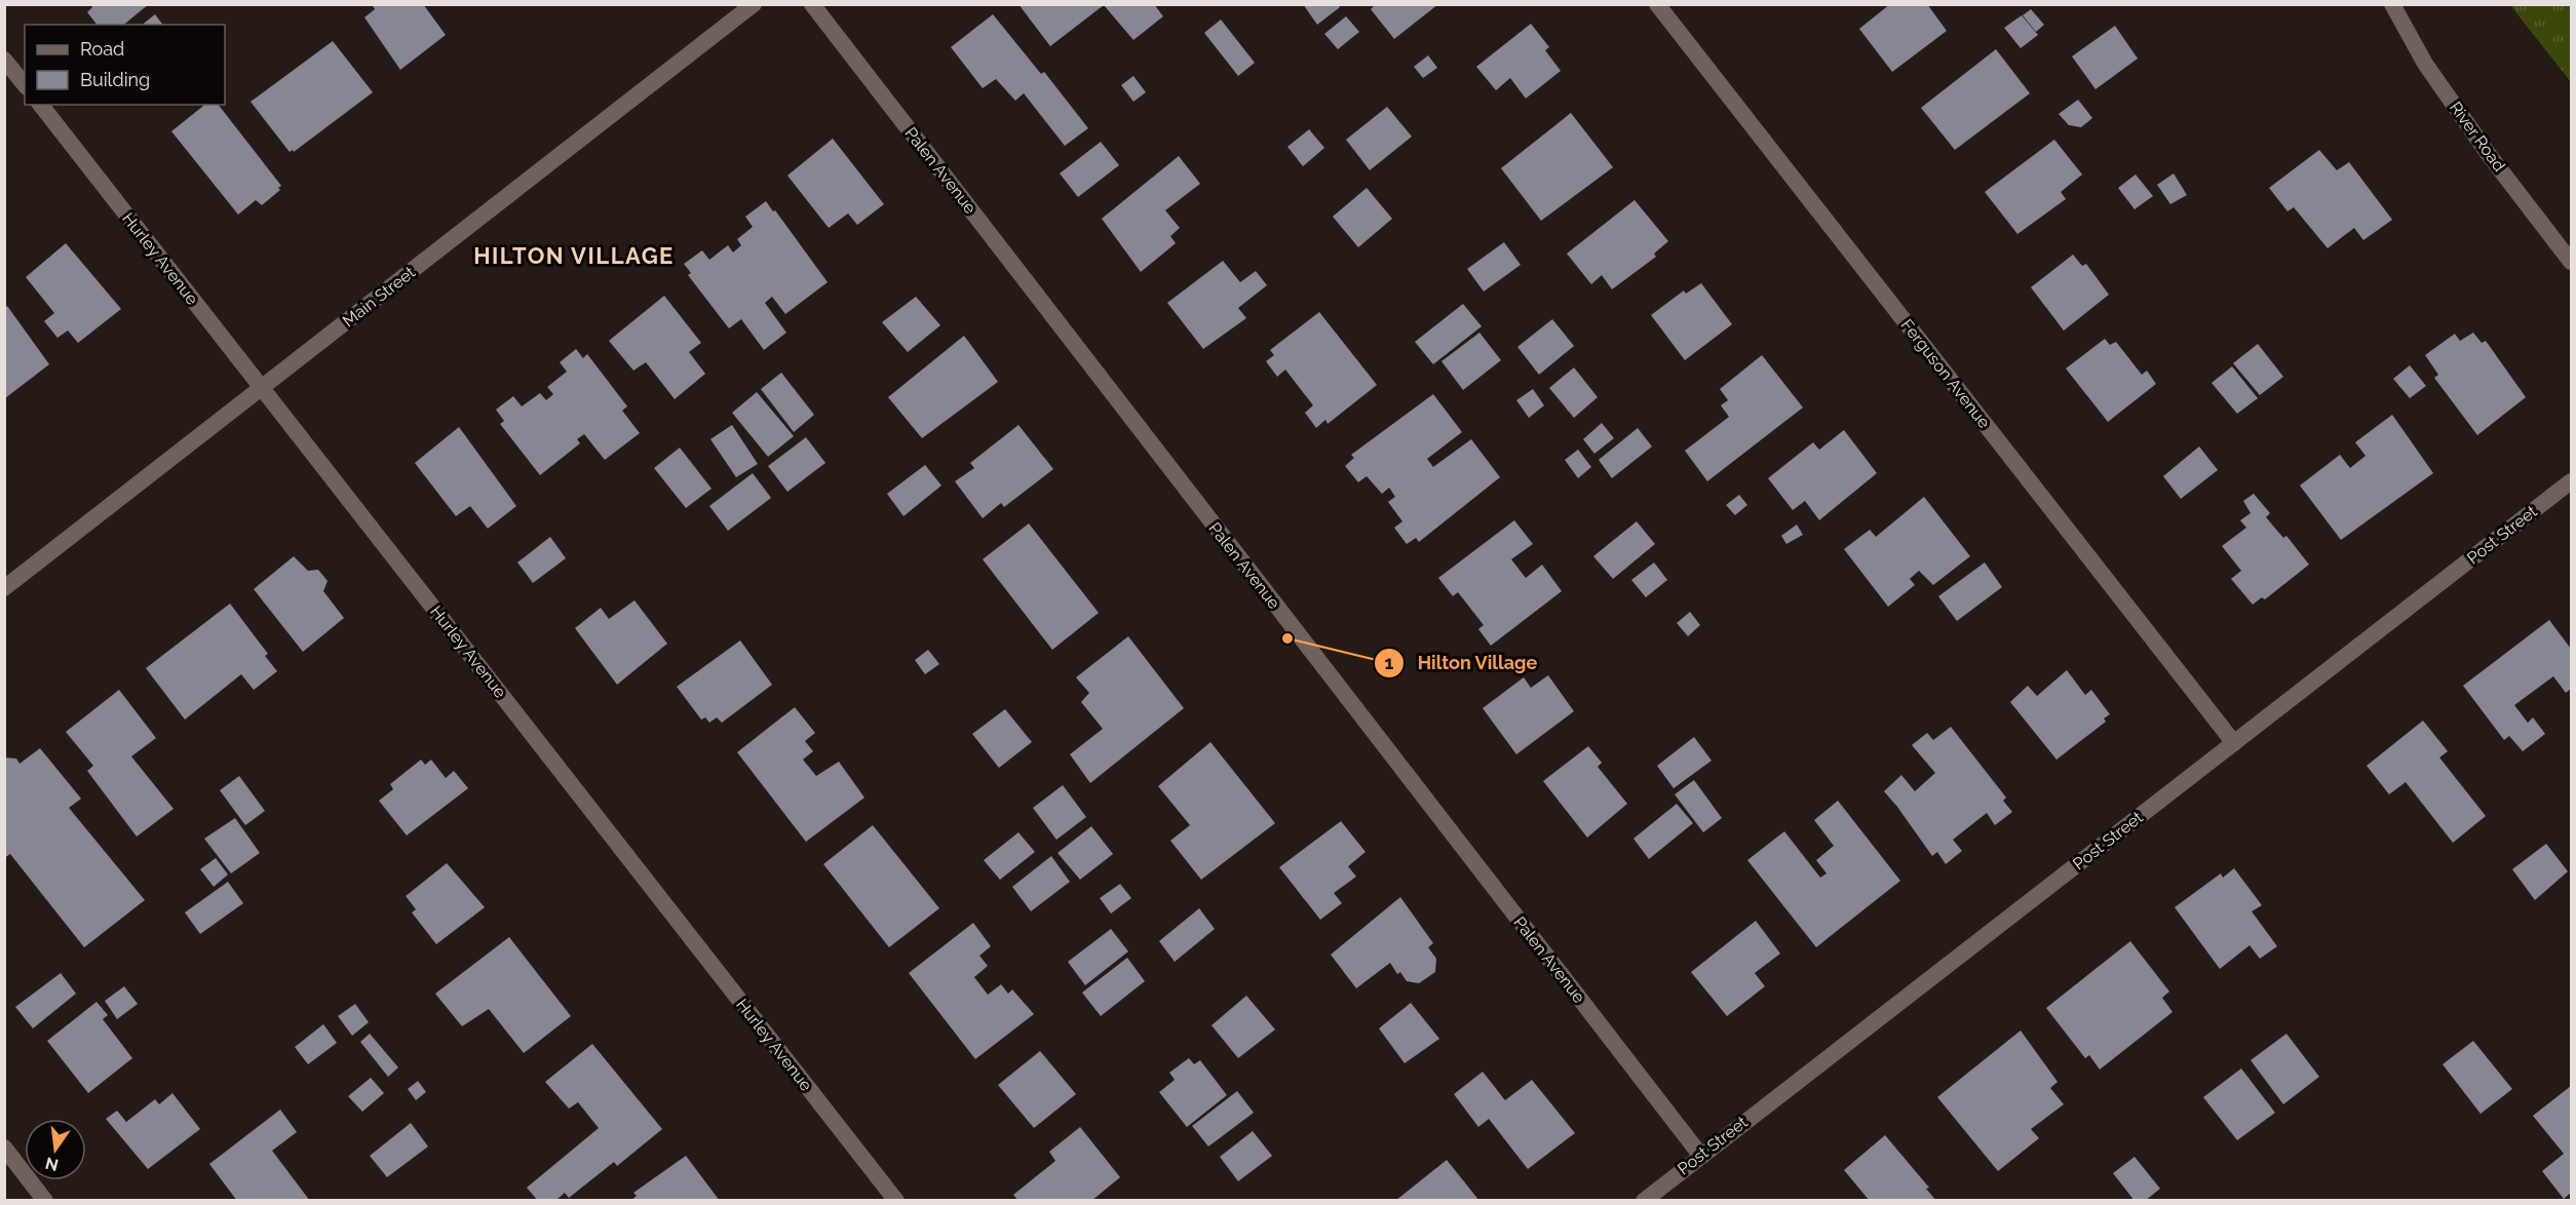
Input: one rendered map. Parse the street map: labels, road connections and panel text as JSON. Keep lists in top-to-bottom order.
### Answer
{
  "streets": {
    "street": [
      "River Road",
      "Palen Avenue",
      "Hurley Avenue",
      "Main Street",
      "Ferguson Avenue",
      "Post Street"
    ]
  },
  "crossings": [
    ["Palen Avenue", "Post Street"],
    ["Hurley Avenue", "Main Street"],
    ["Ferguson Avenue", "Post Street"]
  ],
  "districts": ["HILTON VILLAGE"],
  "places": ["Hilton Village"],
  "legend": ["Road", "Building"],
  "north": "bottom"
}
